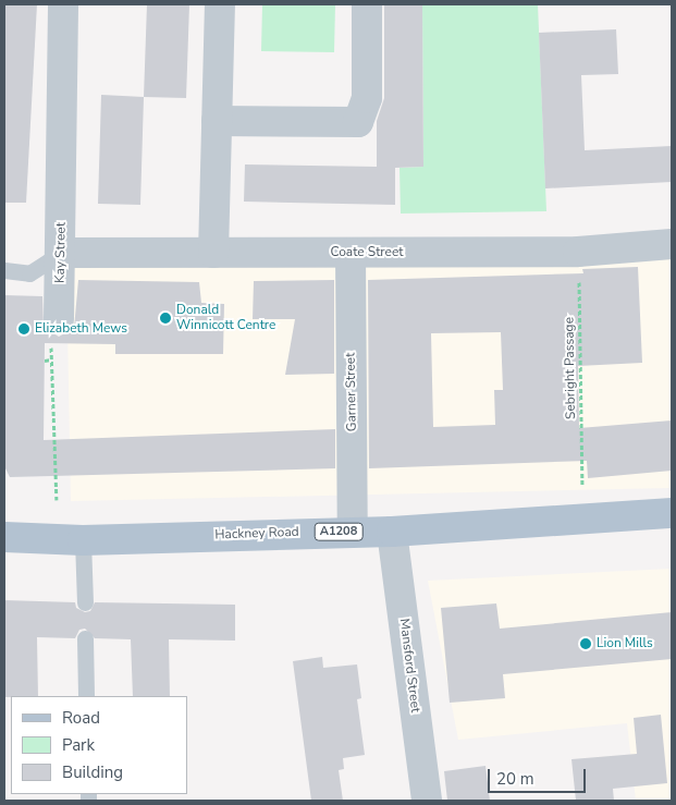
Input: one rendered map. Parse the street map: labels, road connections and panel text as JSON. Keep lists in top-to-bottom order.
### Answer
{
  "streets": {
    "main road": ["A1208", "Hackney Road"],
    "street": [
      "Kay Street",
      "Coate Street",
      "Garner Street",
      "Mansford Street"
    ],
    "path": ["Sebright Passage"]
  },
  "crossings": [
    ["Kay Street", "Coate Street"],
    ["Coate Street", "Sebright Passage"],
    ["Coate Street", "Garner Street"],
    ["Garner Street", "Hackney Road"],
    ["Hackney Road", "Mansford Street"]
  ],
  "places": ["Donald Winnicott Centre", "Elizabeth Mews", "Lion Mills"],
  "legend": ["Road", "Park", "Building"],
  "scale_bar": "20 m"
}
